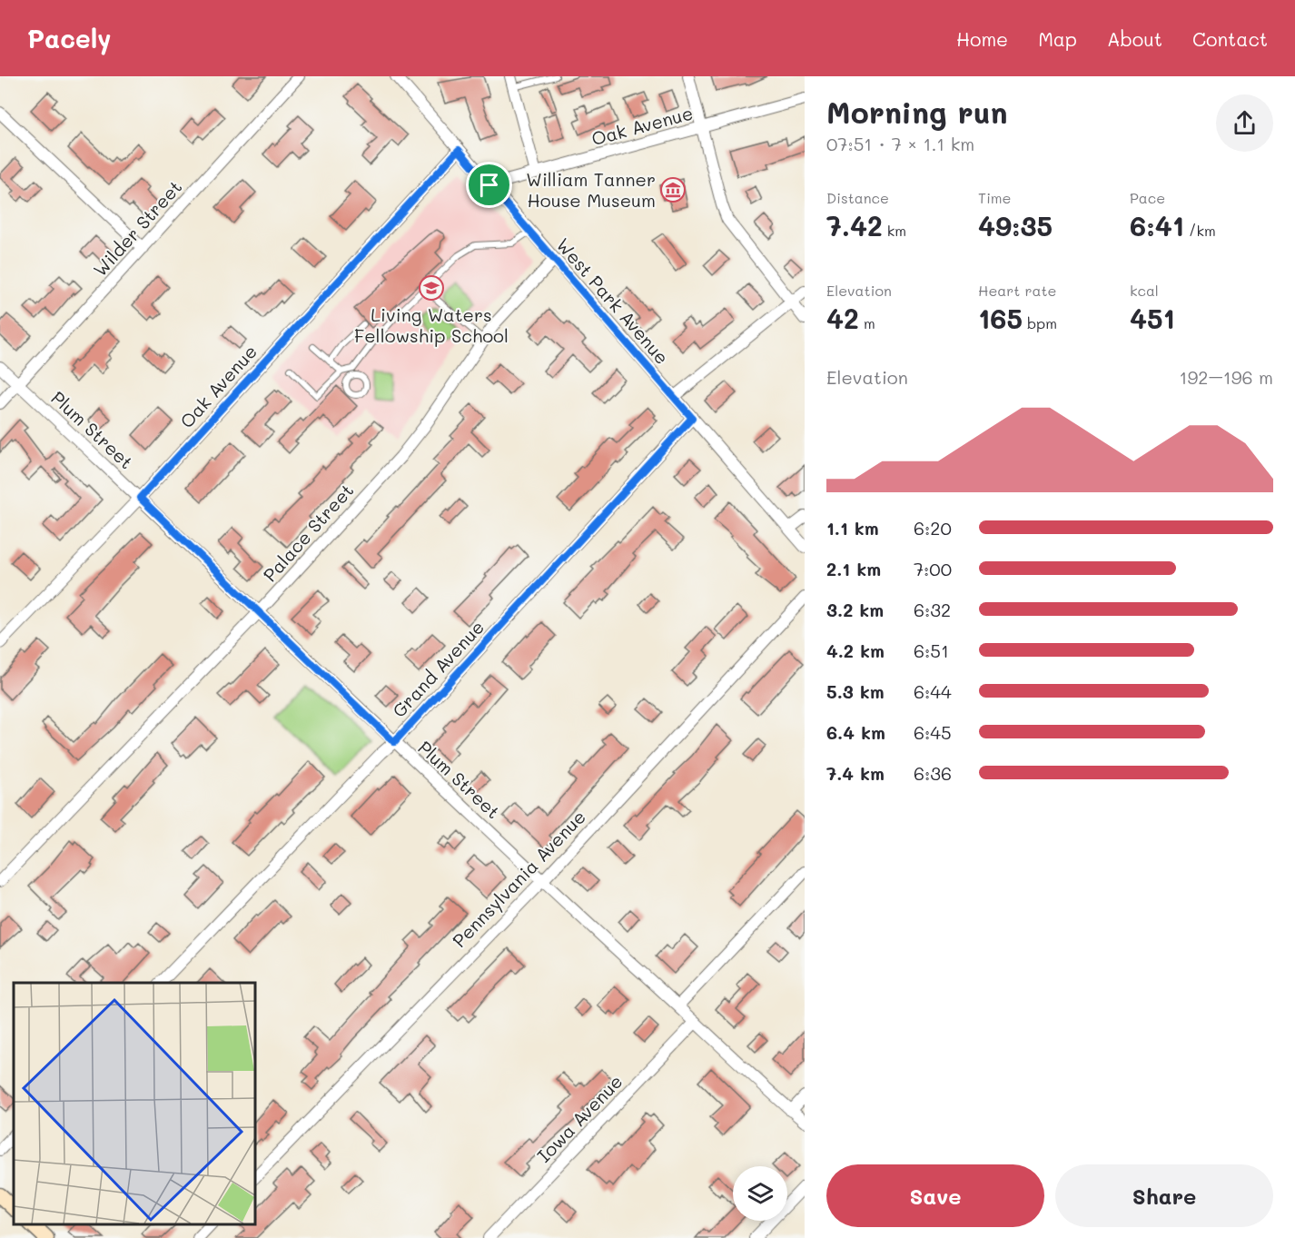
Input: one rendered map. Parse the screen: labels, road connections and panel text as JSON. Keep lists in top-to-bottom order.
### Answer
{
  "streets": {
    "street": [
      "Oak Avenue",
      "Wilder Street",
      "West Park Avenue",
      "Plum Street",
      "Palace Street",
      "Grand Avenue",
      "Pennsylvania Avenue",
      "Iowa Avenue"
    ]
  },
  "crossings": [
    ["Oak Avenue", "West Park Avenue"],
    ["Oak Avenue", "Plum Street"],
    ["Wilder Street", "Plum Street"],
    ["West Park Avenue", "Palace Street"],
    ["West Park Avenue", "Grand Avenue"],
    ["Plum Street", "Palace Street"],
    ["Plum Street", "Grand Avenue"],
    ["Plum Street", "Pennsylvania Avenue"],
    ["Plum Street", "Iowa Avenue"]
  ],
  "places": {
    "museum": ["William Tanner House Museum"],
    "school or university": ["Living Waters Fellowship School"]
  },
  "page": {
    "header": "Pacely",
    "nav": [
      "Home",
      "Map",
      "About",
      "Contact"
    ],
    "heading": ["Morning run", "07:51 · 7 × 1.1 km"],
    "stats": [
      ["Distance", "7.42 km"],
      ["Time", "49:35"],
      ["Pace", "6:41 /km"],
      ["Elevation", "42 m"],
      ["Heart rate", "165 bpm"],
      ["kcal", "451"]
    ],
    "chart": ["Elevation", "192–196 m"],
    "list": [
      {
        "name": "1.1 km",
        "note": "6:20"
      },
      {
        "name": "2.1 km",
        "note": "7:00"
      },
      {
        "name": "3.2 km",
        "note": "6:32"
      },
      {
        "name": "4.2 km",
        "note": "6:51"
      },
      {
        "name": "5.3 km",
        "note": "6:44"
      },
      {
        "name": "6.4 km",
        "note": "6:45"
      },
      {
        "name": "7.4 km",
        "note": "6:36"
      }
    ],
    "buttons": ["Save", "Share"]
  }
}
